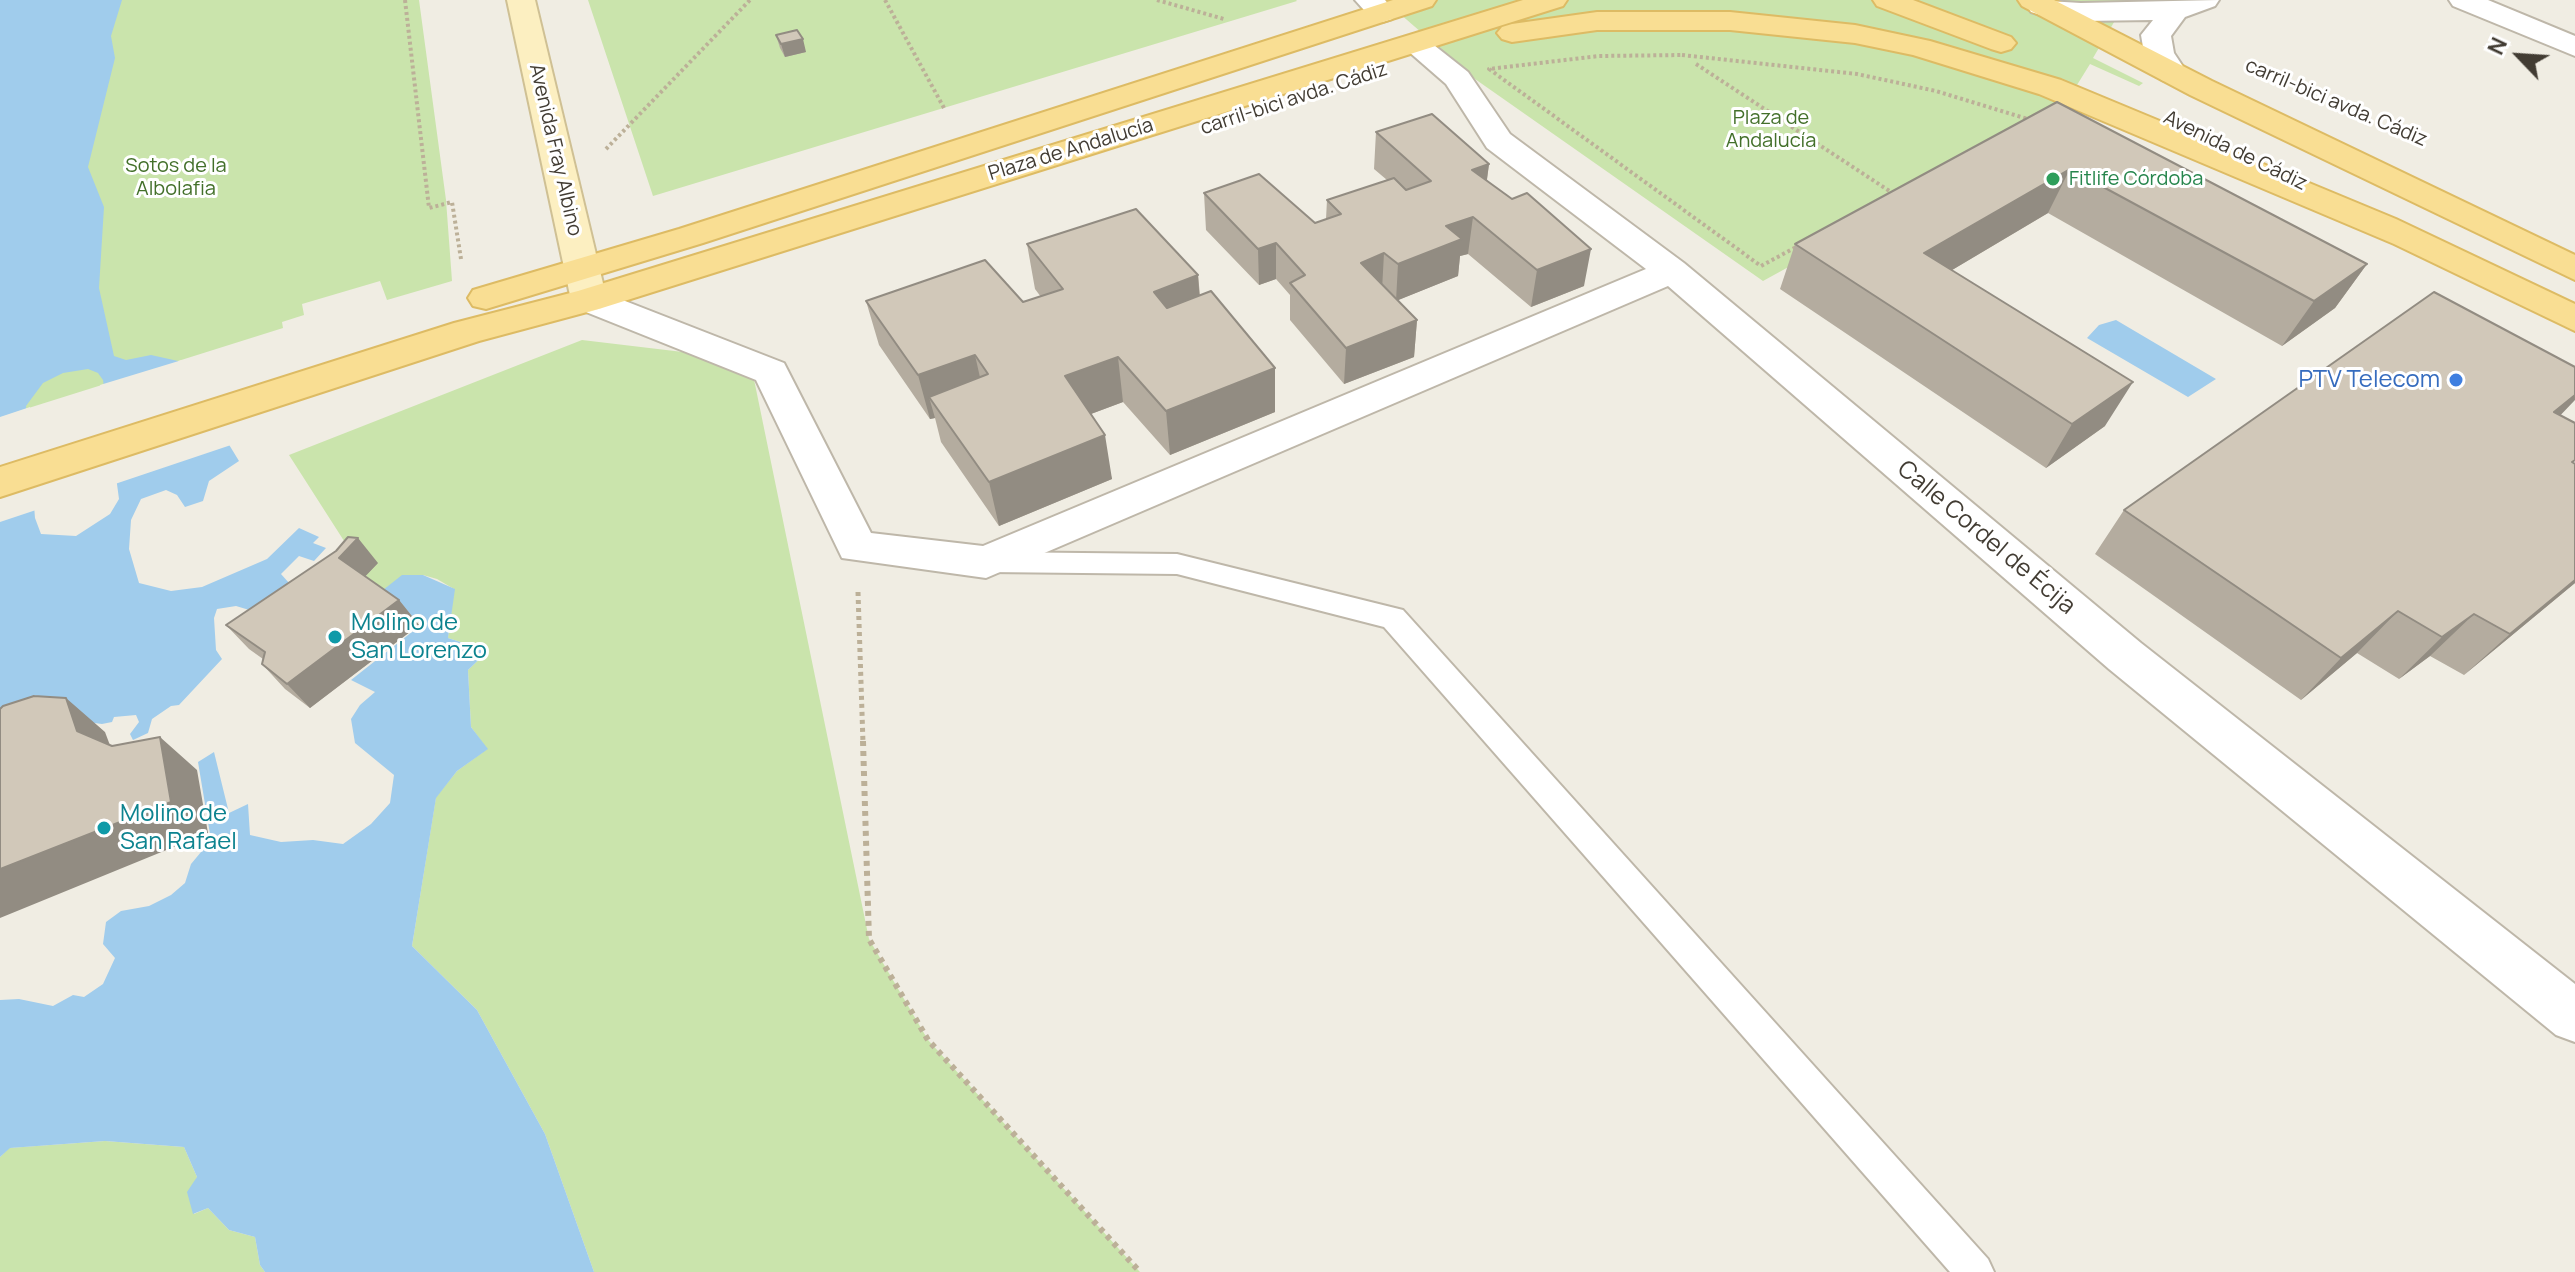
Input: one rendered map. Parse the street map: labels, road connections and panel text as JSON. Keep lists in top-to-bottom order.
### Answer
{
  "streets": {
    "main road": ["Avenida Fray Albino", "Plaza de Andalucía", "Avenida de Cádiz"],
    "street": ["Calle Cordel de Écija"]
  },
  "crossings": [
    ["Avenida Fray Albino", "Plaza de Andalucía"],
    ["Plaza de Andalucía", "Calle Cordel de Écija"]
  ],
  "parks": ["Plaza de Andalucía", "Sotos de la Albolafia"],
  "places": [
    "Fitlife Córdoba",
    "PTV Telecom",
    "Molino de San Lorenzo",
    "Molino de San Rafael"
  ],
  "north": "top left"
}
